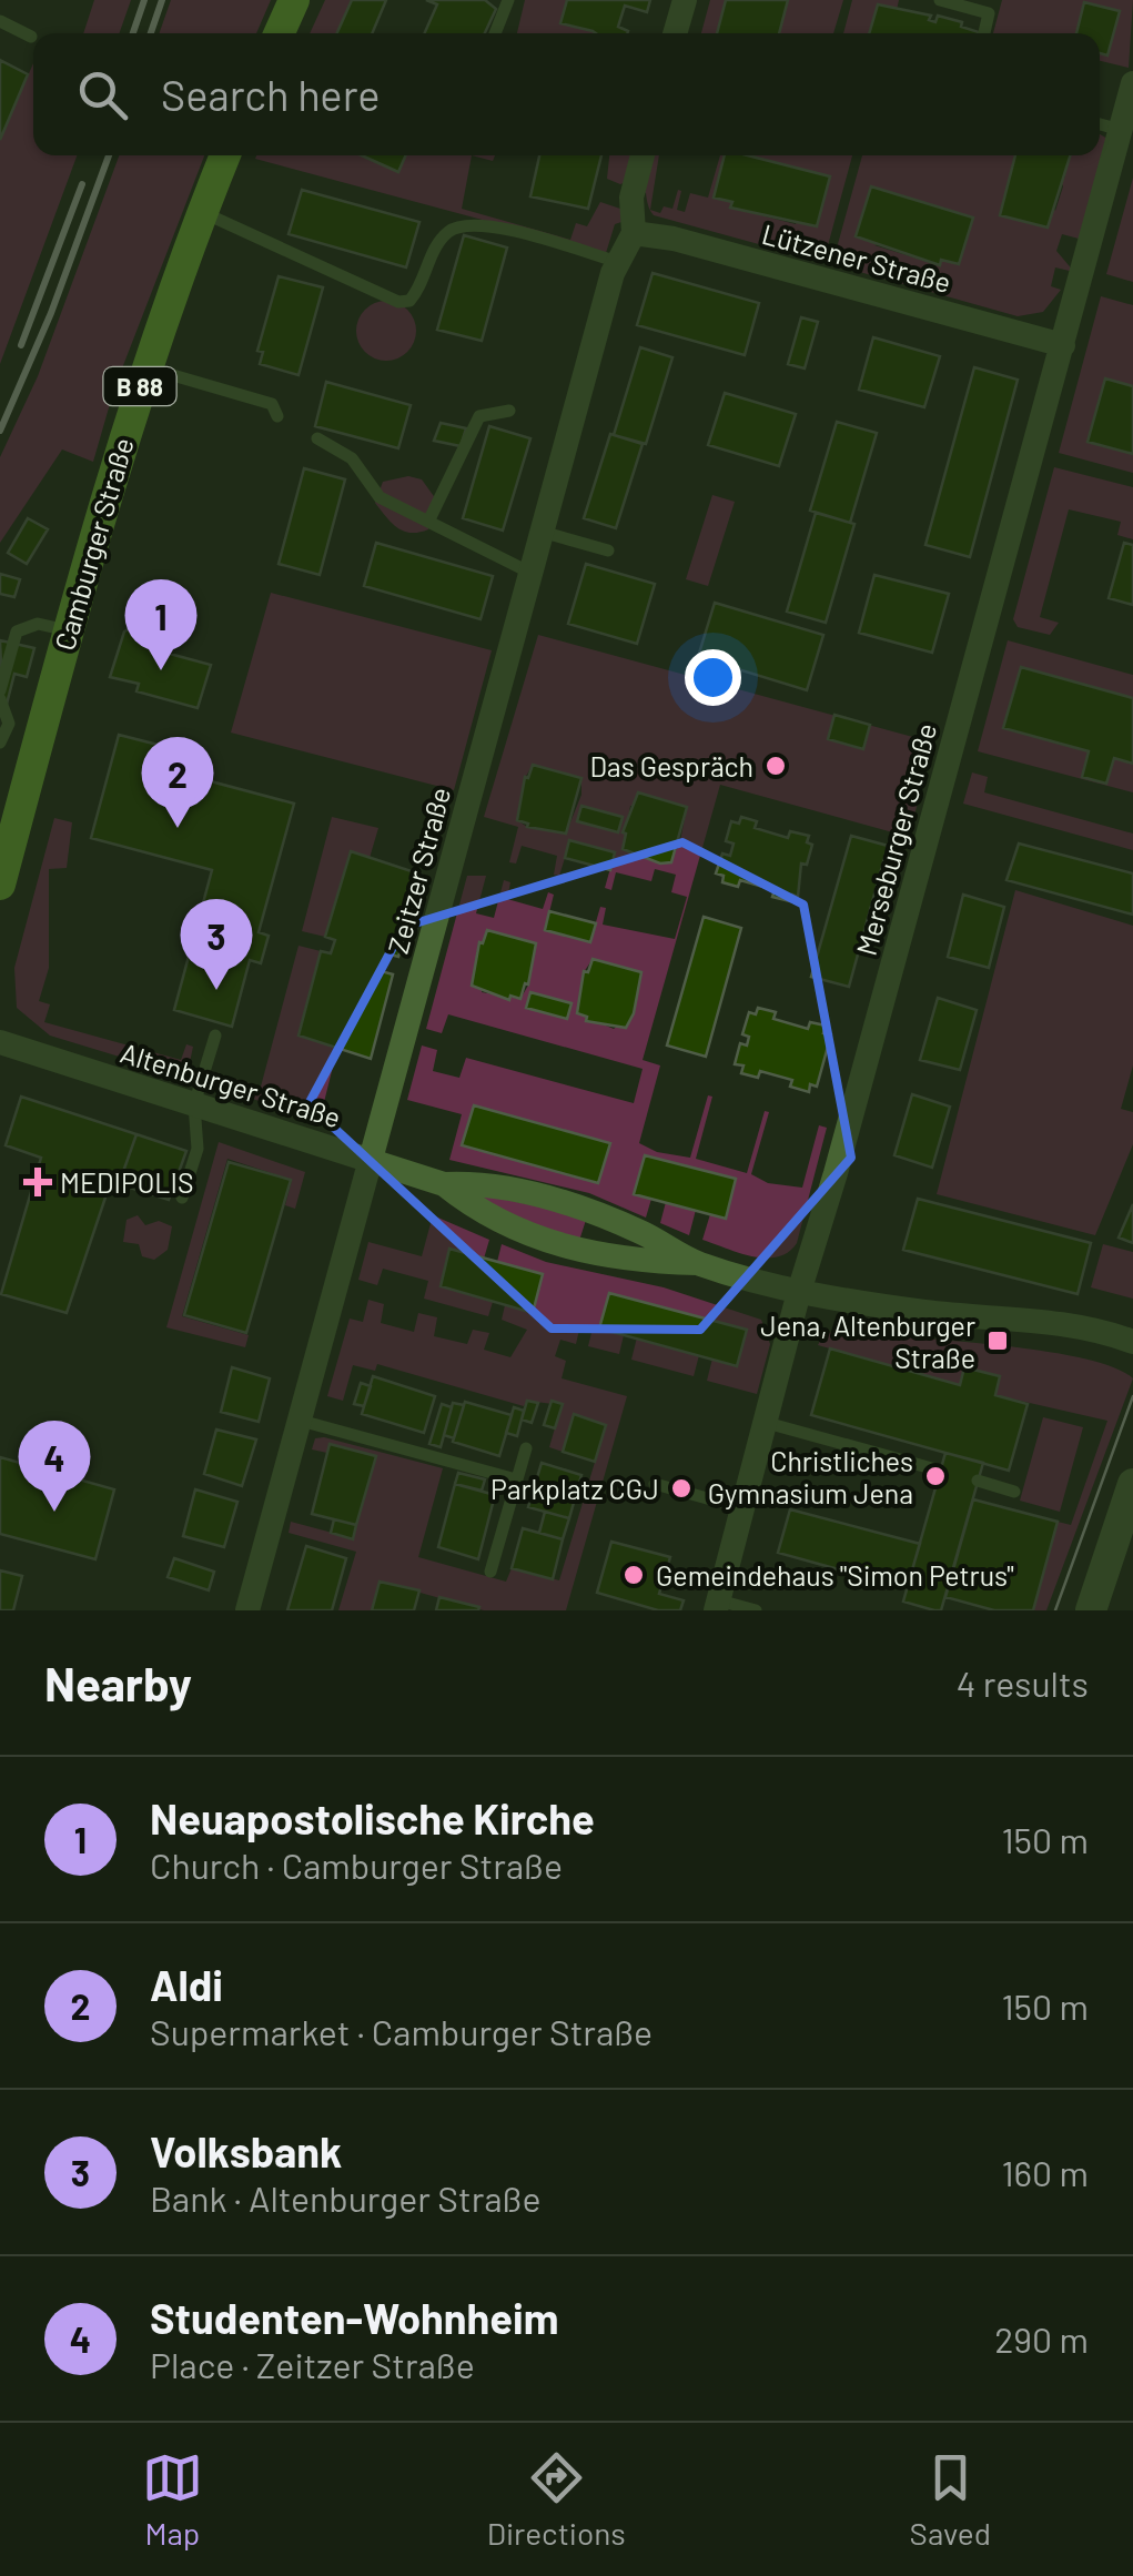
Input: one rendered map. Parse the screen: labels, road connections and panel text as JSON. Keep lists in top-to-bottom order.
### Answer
{
  "streets": {
    "main road": ["B 88", "Camburger Straße"],
    "street": [
      "Lützener Straße",
      "Merseburger Straße",
      "Zeitzer Straße",
      "Altenburger Straße"
    ]
  },
  "crossings": [
    ["Lützener Straße", "Merseburger Straße"],
    ["Lützener Straße", "Zeitzer Straße"],
    ["Merseburger Straße", "Altenburger Straße"],
    ["Zeitzer Straße", "Altenburger Straße"]
  ],
  "places": {
    "other": [
      "Das Gespräch",
      "Christliches Gymnasium Jena",
      "Parkplatz CGJ",
      "Gemeindehaus \"Simon Petrus\""
    ],
    "health": ["MEDIPOLIS"],
    "transit": ["Jena, Altenburger Straße"]
  },
  "page": {
    "search": "Search here",
    "pins": [
      "1",
      "2",
      "3",
      "4"
    ],
    "heading": ["Nearby", "4 results"],
    "list": [
      {
        "mark": "1",
        "name": "Neuapostolische Kirche",
        "note": "Church · Camburger Straße",
        "value": "150 m"
      },
      {
        "mark": "2",
        "name": "Aldi",
        "note": "Supermarket · Camburger Straße",
        "value": "150 m"
      },
      {
        "mark": "3",
        "name": "Volksbank",
        "note": "Bank · Altenburger Straße",
        "value": "160 m"
      },
      {
        "mark": "4",
        "name": "Studenten-Wohnheim",
        "note": "Place · Zeitzer Straße",
        "value": "290 m"
      }
    ],
    "nav": ["Map", "Directions", "Saved"]
  }
}
